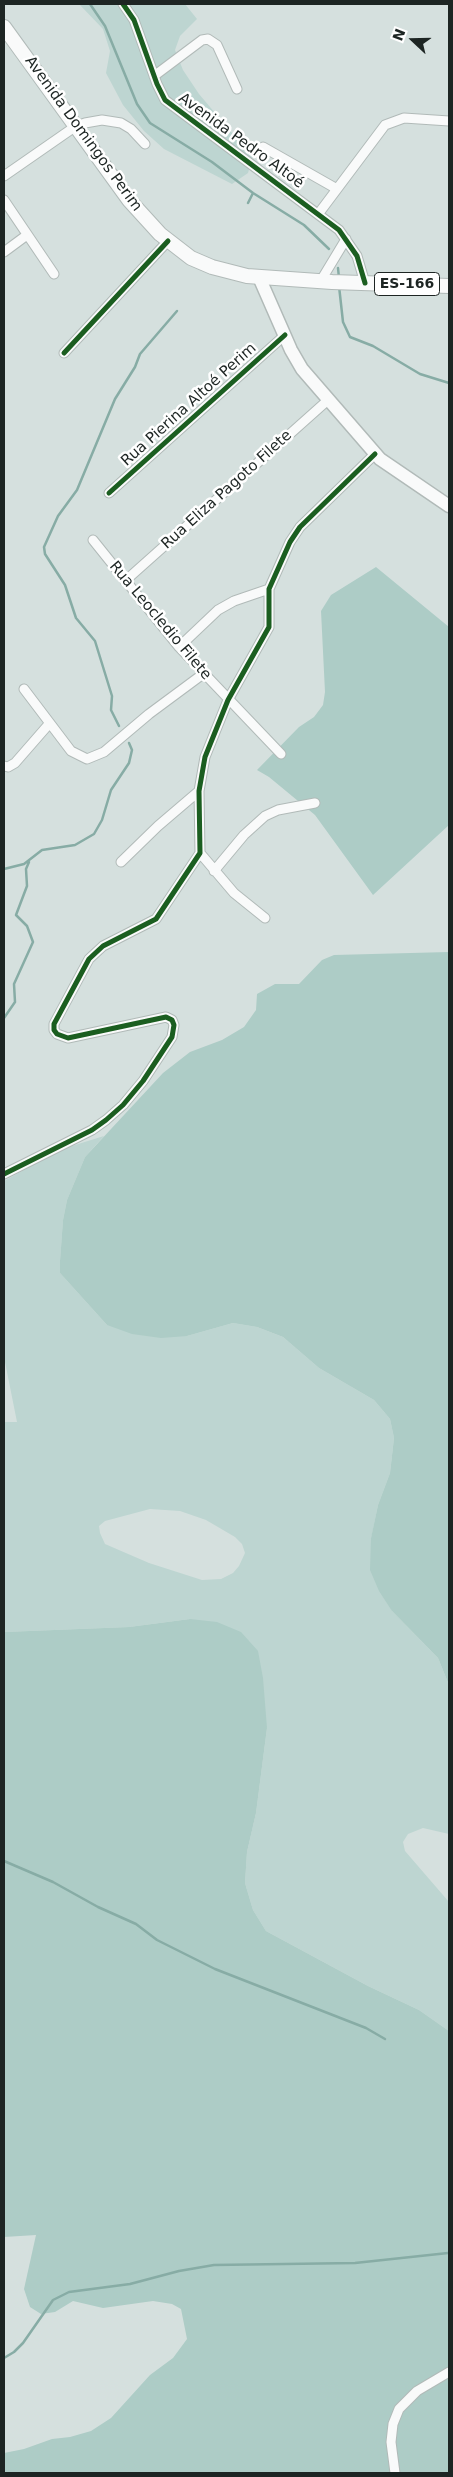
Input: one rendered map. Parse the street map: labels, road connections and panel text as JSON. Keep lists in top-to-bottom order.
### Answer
{
  "streets": {
    "main road": ["Avenida Domingos Perim", "ES-166"],
    "street": [
      "Avenida Pedro Altoé",
      "Rua Pierina Altoé Perim",
      "Rua Eliza Pagoto Filete",
      "Rua Leocledio Filete"
    ]
  },
  "crossings": [
    ["Avenida Domingos Perim", "Avenida Pedro Altoé"],
    ["Avenida Domingos Perim", "ES-166"],
    ["Avenida Pedro Altoé", "ES-166"],
    ["Rua Eliza Pagoto Filete", "Rua Leocledio Filete"]
  ],
  "north": "left"
}
